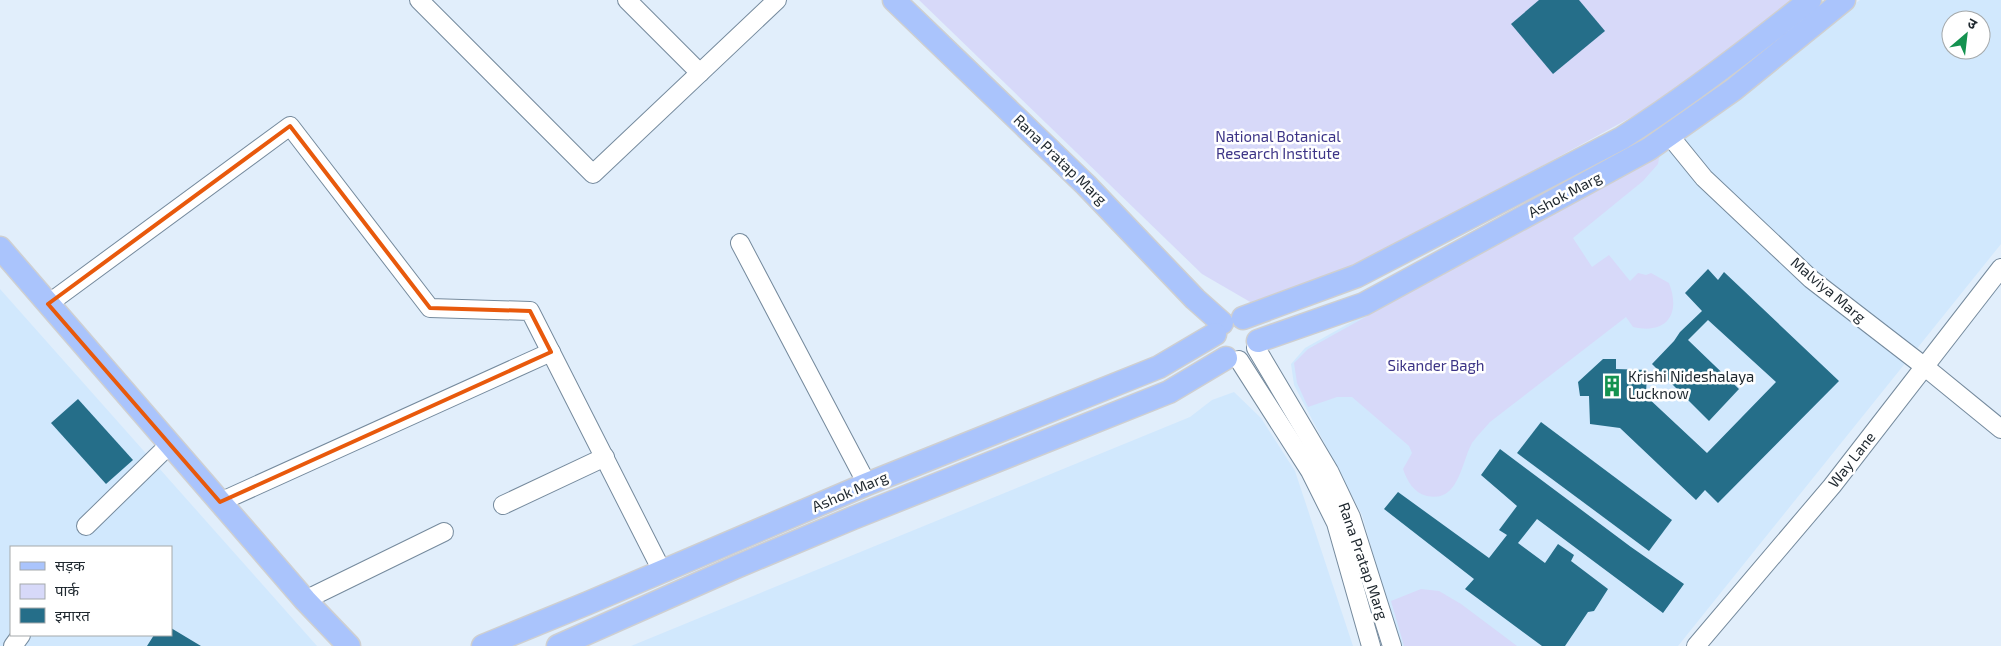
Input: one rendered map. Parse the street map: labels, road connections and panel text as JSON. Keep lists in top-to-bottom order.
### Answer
{
  "streets": {
    "main road": ["Rana Pratap Marg", "Ashok Marg"],
    "street": ["Malviya Marg", "Way Lane"]
  },
  "crossings": [
    ["Rana Pratap Marg", "Ashok Marg"],
    ["Ashok Marg", "Malviya Marg"],
    ["Malviya Marg", "Way Lane"]
  ],
  "parks": ["National Botanical Research Institute", "Sikander Bagh"],
  "places": {
    "building": ["Krishi Nideshalaya Lucknow"]
  },
  "legend": ["सड़क", "पार्क", "इमारत"],
  "north": "top right"
}
